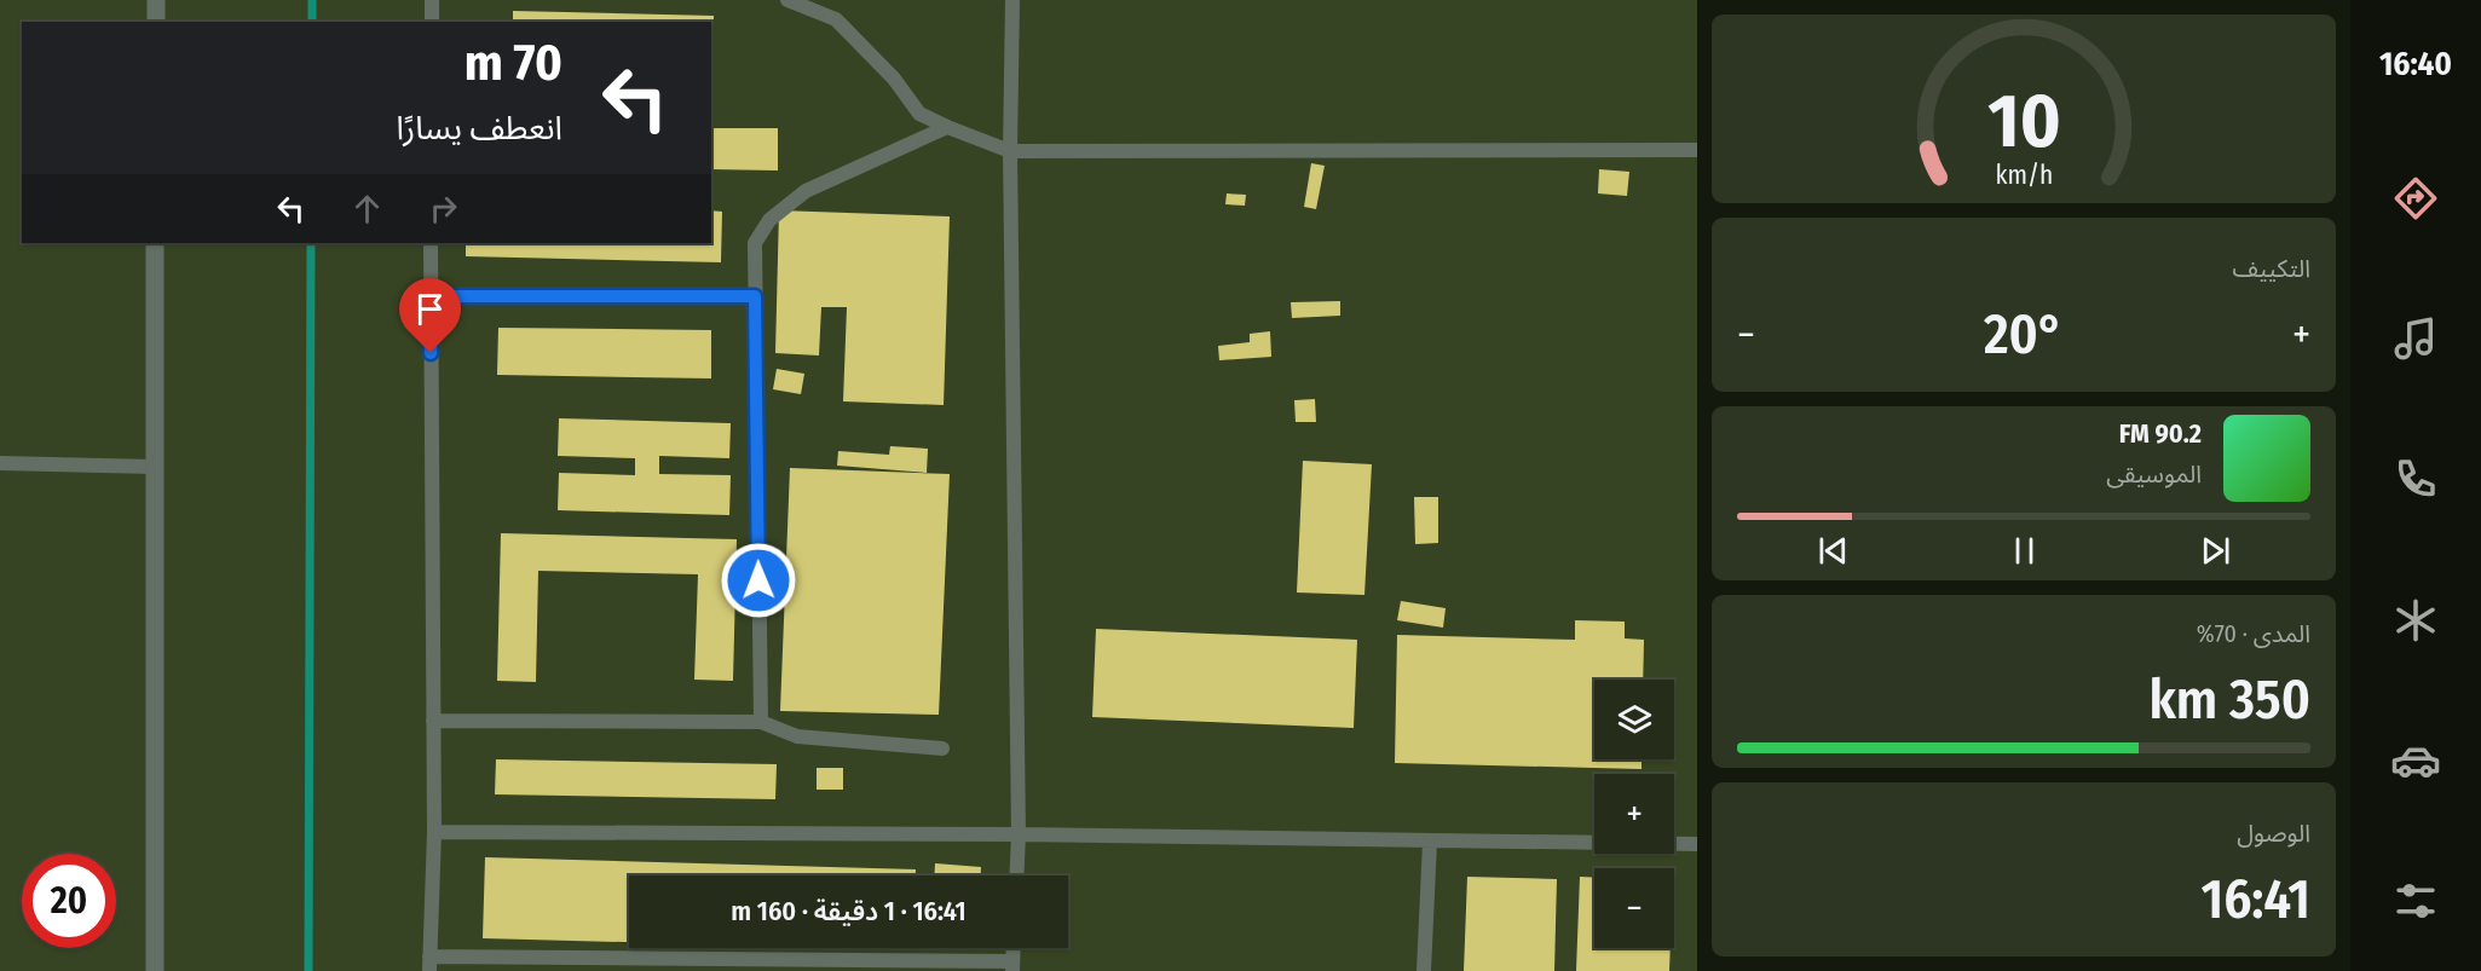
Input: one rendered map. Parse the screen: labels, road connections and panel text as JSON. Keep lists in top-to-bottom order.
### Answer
{
  "page": {
    "tabs": "16:40",
    "turn": ["70 m", "انعطف يسارًا"],
    "tile": [
      "التكييف",
      ["المدى · 70%", "350 km"],
      ["الوصول", "16:41"]
    ],
    "heat": ["−", "20°", "+"],
    "song": ["90.2 FM", "الموسيقى"],
    "map_buttons": ["+", "−"],
    "limit": "20",
    "trip": "16:41 · 1 دقيقة · 160 m",
    "gauge": ["10", "km/h"]
  }
}
